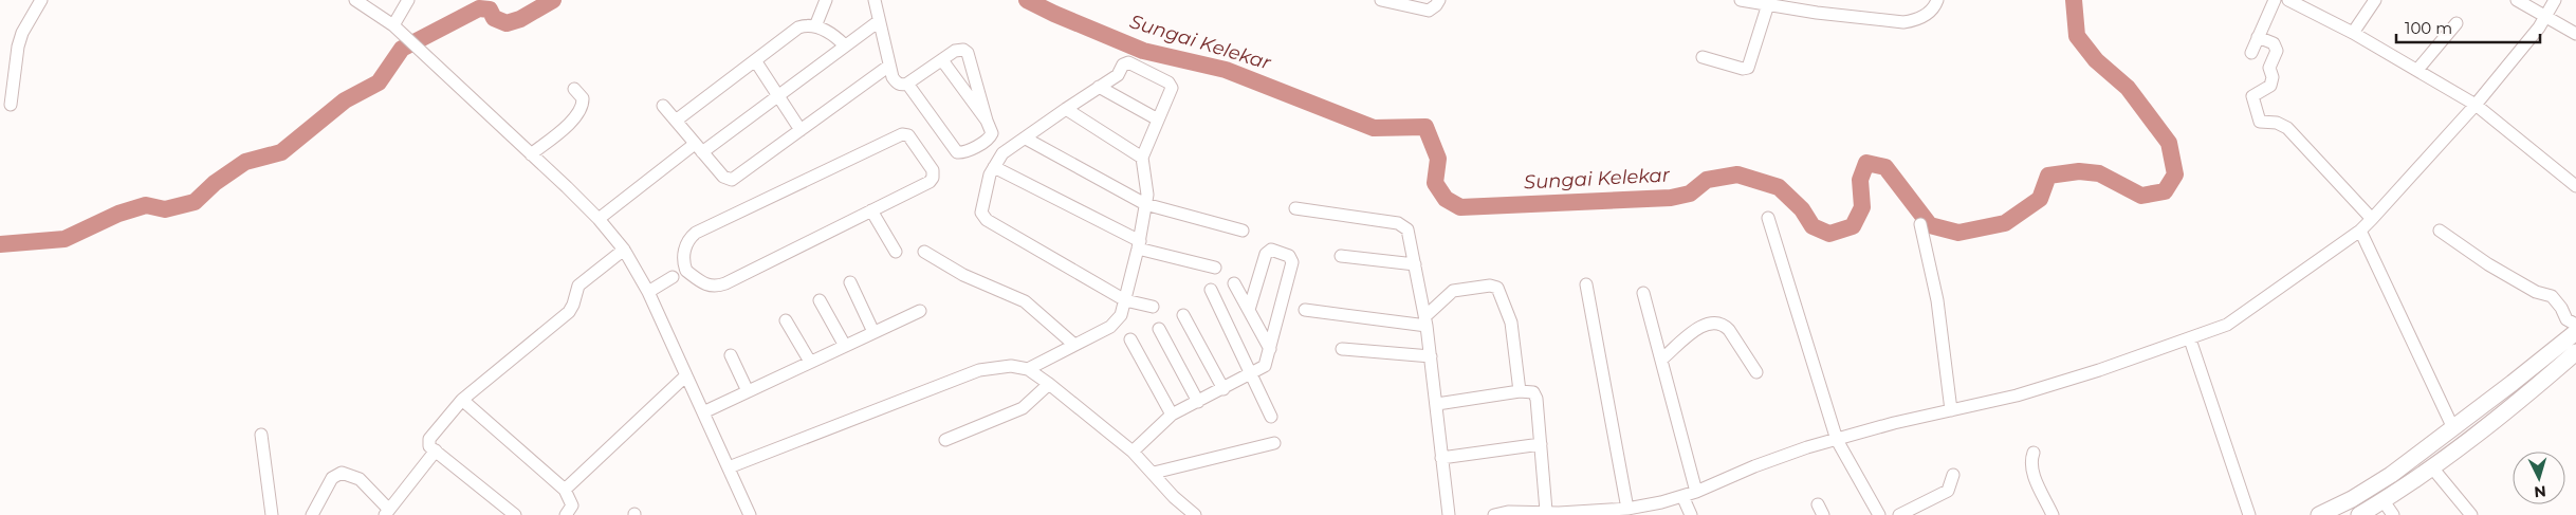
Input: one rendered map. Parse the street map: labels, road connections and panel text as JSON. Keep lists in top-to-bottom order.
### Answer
{
  "water": ["Sungai Kelekar"],
  "scale_bar": "100 m",
  "north": "bottom"
}
